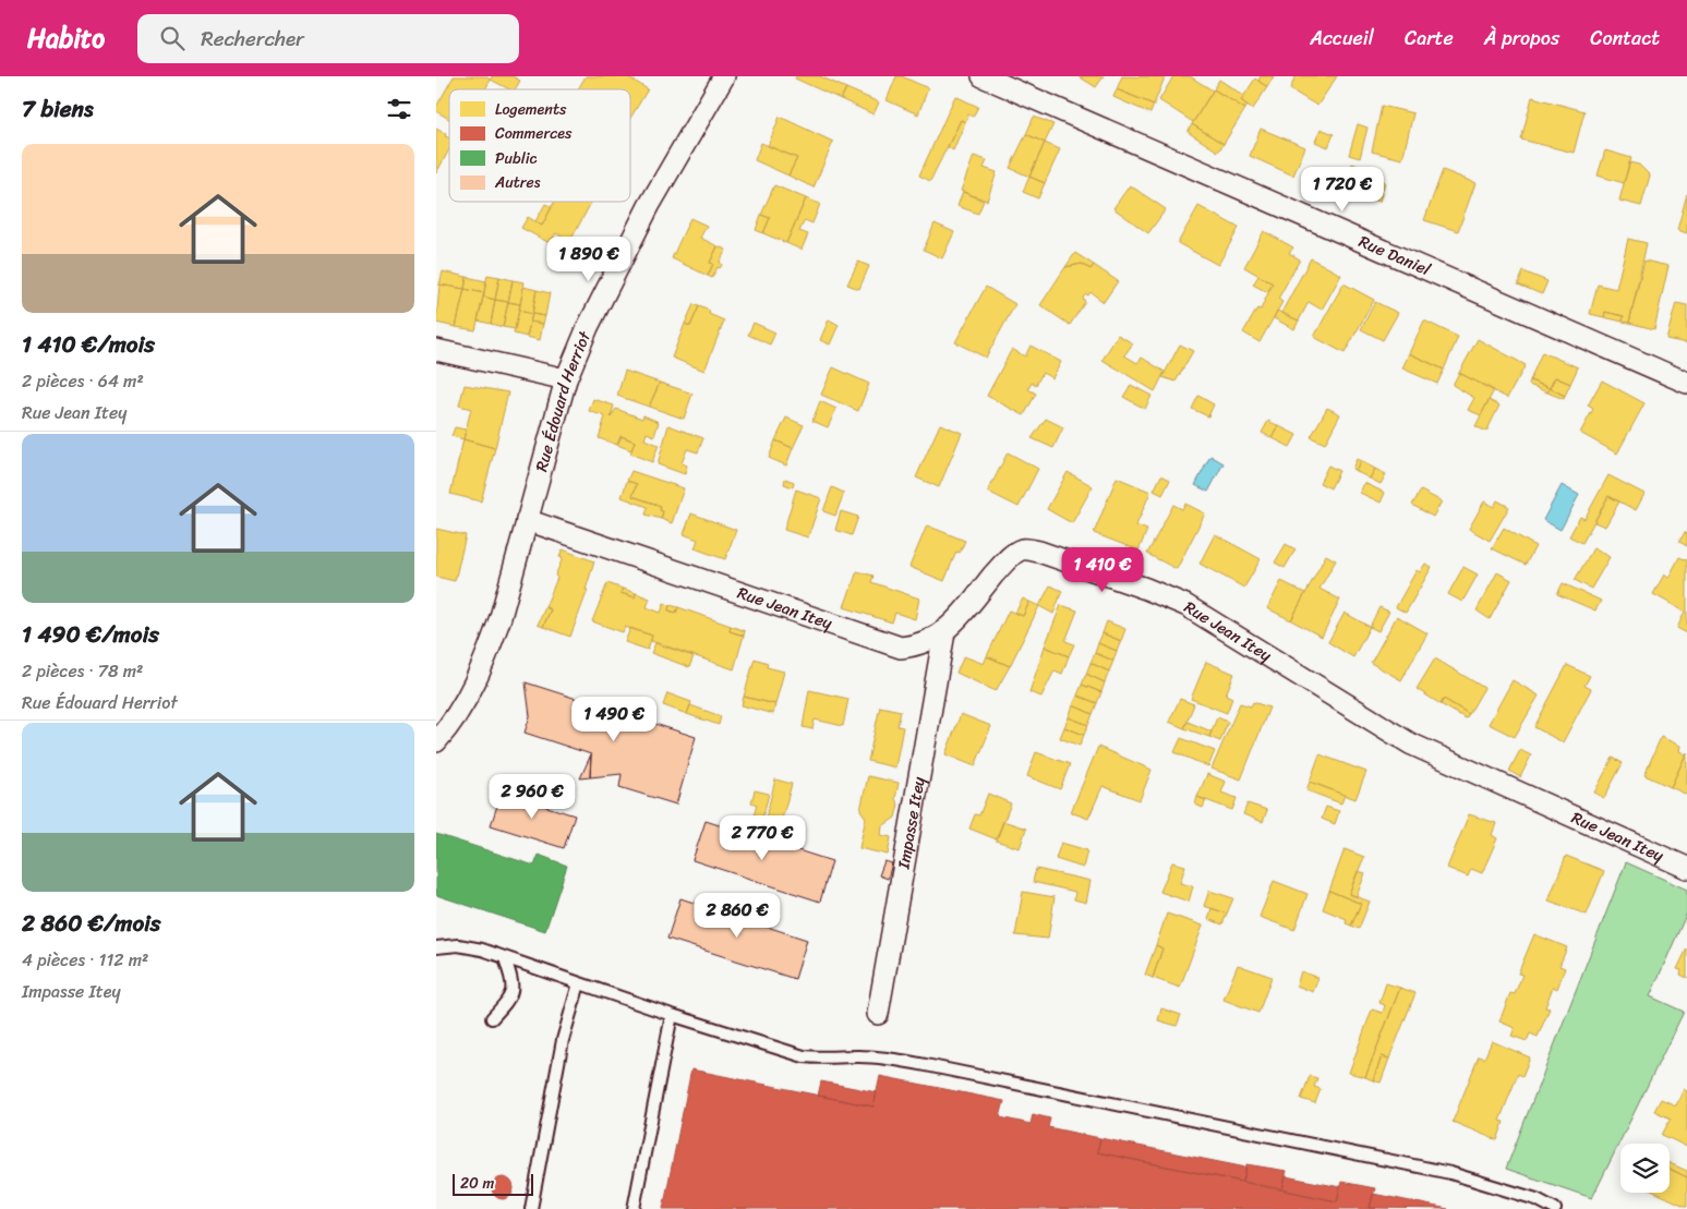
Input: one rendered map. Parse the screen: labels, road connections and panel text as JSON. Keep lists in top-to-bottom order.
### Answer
{
  "streets": {
    "street": [
      "Rue Daniel",
      "Rue Édouard Herriot",
      "Rue Jean Itey",
      "Impasse Itey"
    ]
  },
  "crossings": [
    ["Rue Édouard Herriot", "Rue Jean Itey"],
    ["Rue Jean Itey", "Impasse Itey"]
  ],
  "legend": [
    "Logements",
    "Commerces",
    "Public",
    "Autres"
  ],
  "scale_bar": "20 m",
  "page": {
    "header": "Habito",
    "search": "Rechercher",
    "nav": [
      "Accueil",
      "Carte",
      "À propos",
      "Contact"
    ],
    "heading": "7 biens",
    "list": [
      {
        "name": "1 410 €/mois",
        "note": "2 pièces · 64 m² · Rue Jean Itey"
      },
      {
        "name": "1 490 €/mois",
        "note": "2 pièces · 78 m² · Rue Édouard Herriot"
      },
      {
        "name": "2 860 €/mois",
        "note": "4 pièces · 112 m² · Impasse Itey"
      }
    ],
    "price": [
      "1 720 €",
      "1 890 €",
      "1 410 €",
      "1 490 €",
      "2 960 €",
      "2 770 €",
      "2 860 €"
    ],
    "scale": "20 m"
  }
}
